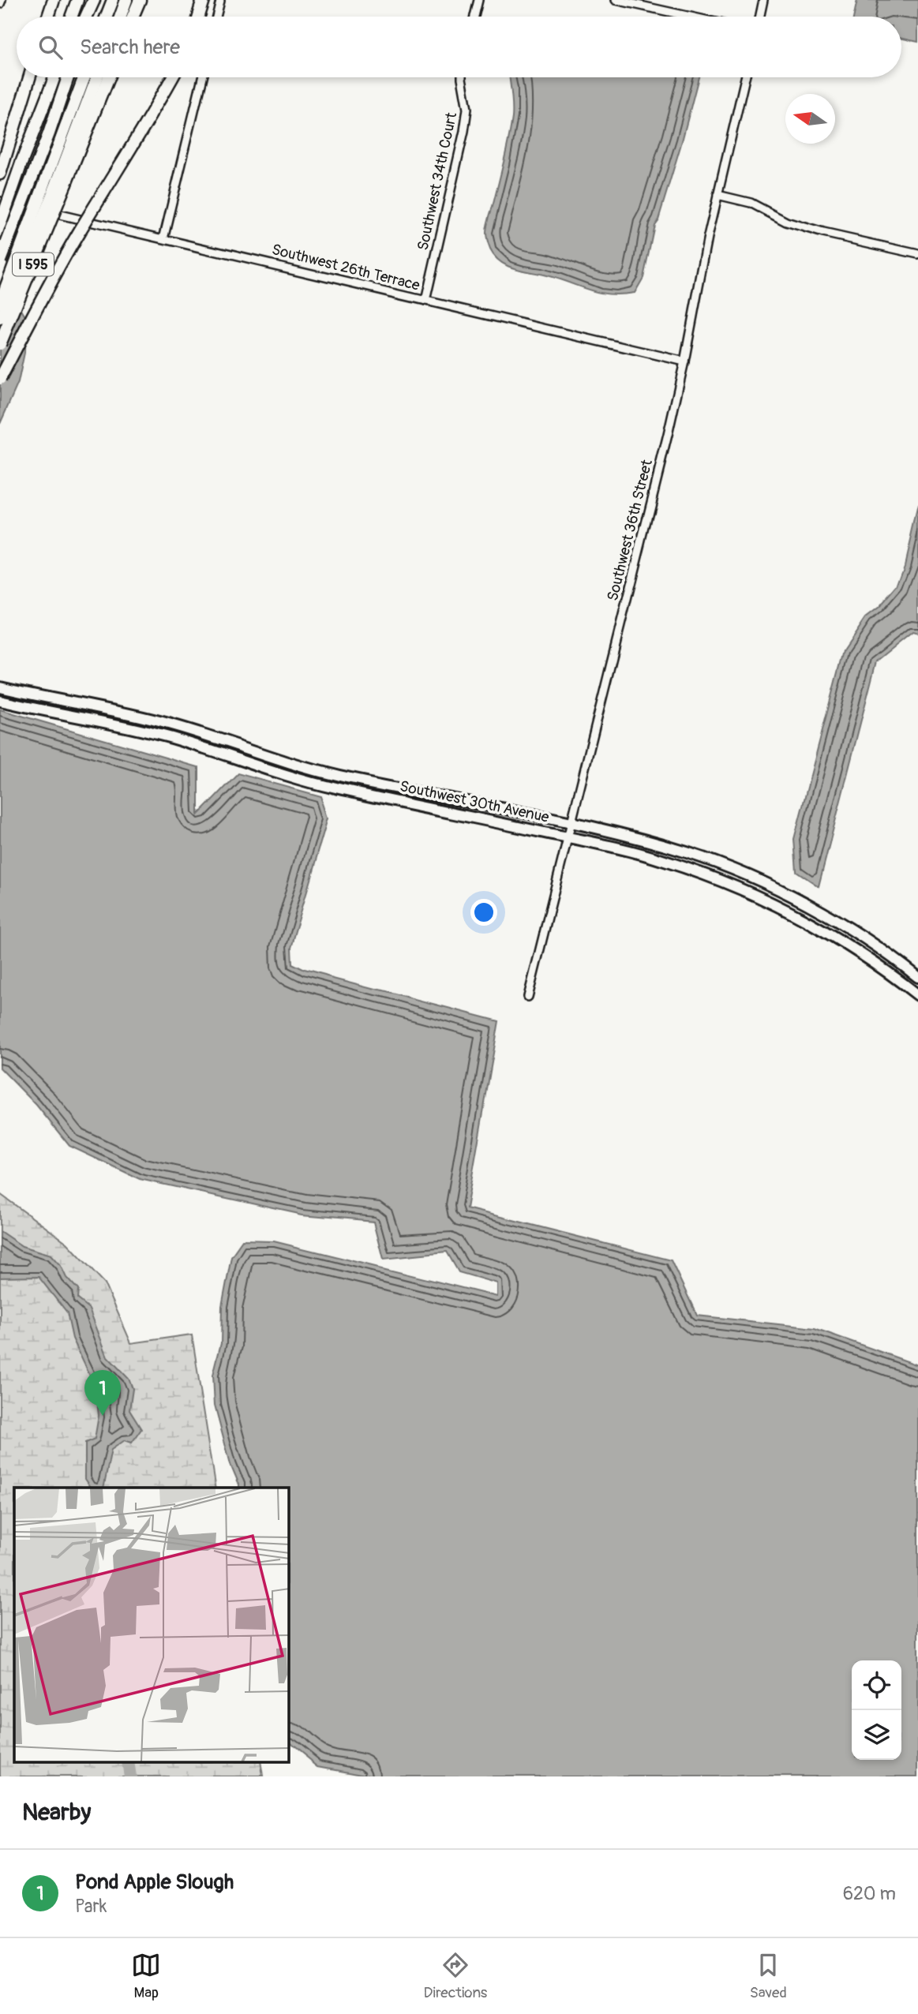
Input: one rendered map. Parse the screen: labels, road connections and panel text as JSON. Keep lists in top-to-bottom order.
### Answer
{
  "streets": {
    "highway": ["I 595"],
    "main road": ["Southwest 30th Avenue"],
    "street": ["Southwest 34th Court", "Southwest 26th Terrace", "Southwest 36th Street"]
  },
  "crossings": [
    ["Southwest 34th Court", "Southwest 26th Terrace"],
    ["Southwest 26th Terrace", "Southwest 36th Street"],
    ["Southwest 36th Street", "Southwest 30th Avenue"]
  ],
  "north": "left",
  "page": {
    "search": "Search here",
    "pins": "1",
    "heading": "Nearby",
    "list": [
      {
        "mark": "1",
        "name": "Pond Apple Slough",
        "note": "Park",
        "value": "620 m"
      }
    ],
    "nav": ["Map", "Directions", "Saved"]
  }
}
